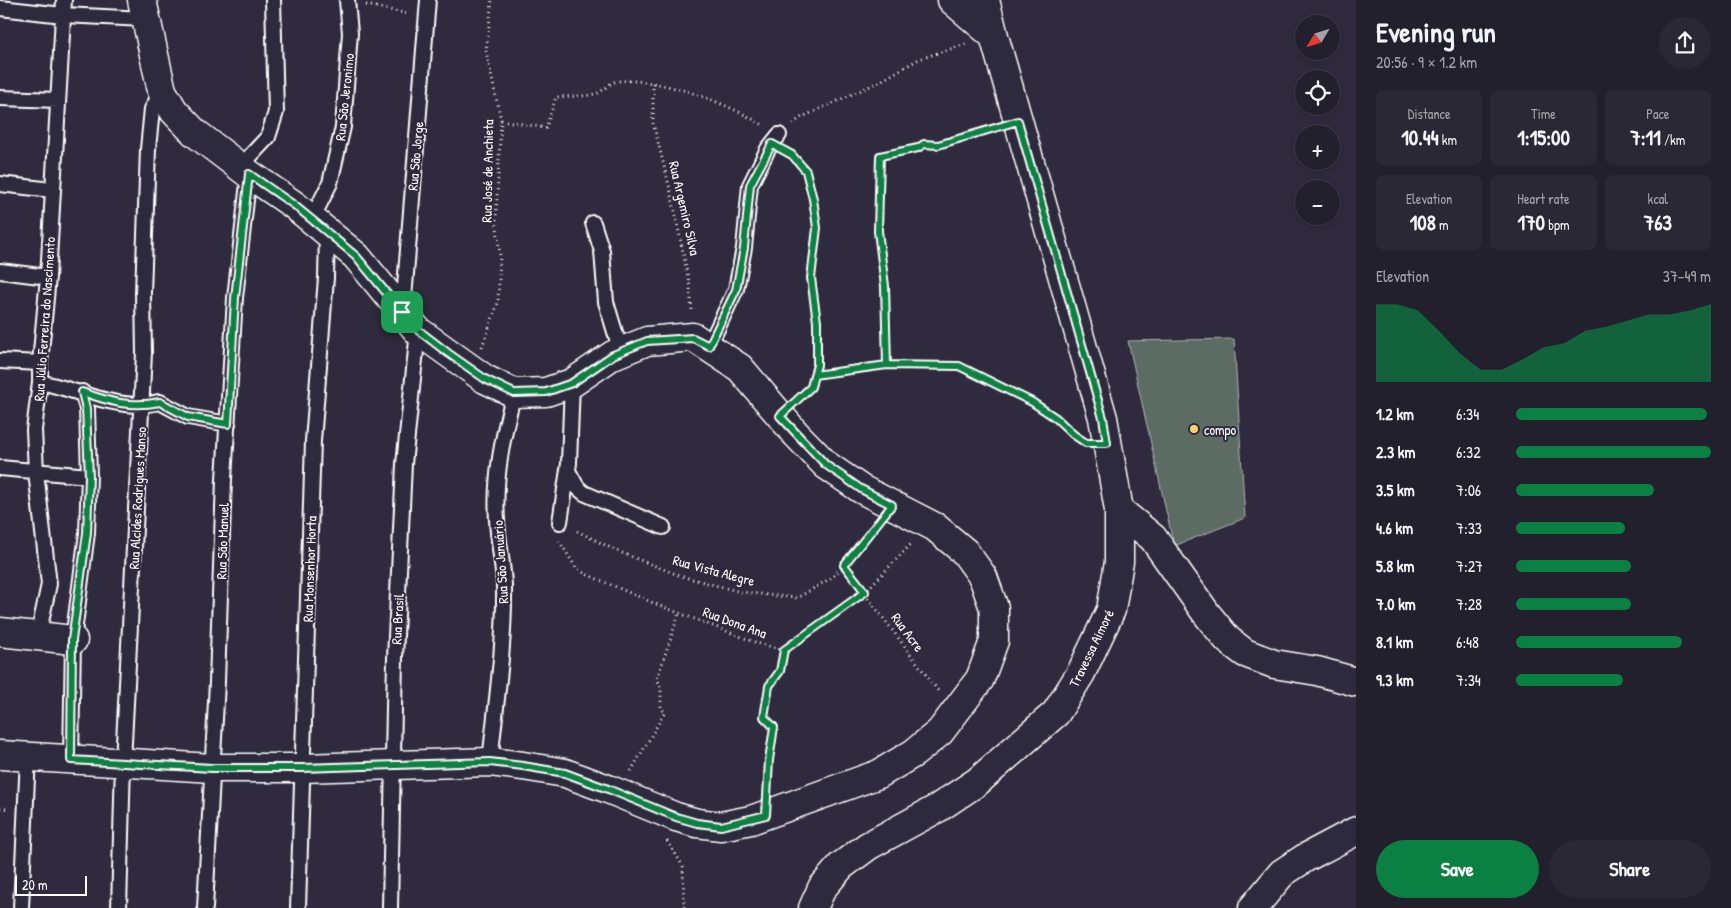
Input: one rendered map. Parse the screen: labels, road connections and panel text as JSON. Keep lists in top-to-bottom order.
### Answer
{
  "streets": {
    "street": ["Travessa Aimoré"],
    "lane": [
      "Rua São Jeronimo",
      "Rua São Jorge",
      "Rua Júlio Ferreira do Nascimento",
      "Rua Alcides Rodrigues Manso",
      "Rua São Manuel",
      "Rua São Januário",
      "Rua Monsenhor Horta",
      "Rua Brasil"
    ],
    "path": [
      "Rua José de Anchieta",
      "Rua Argemiro Silva",
      "Rua Vista Alegre",
      "Rua Dona Ana",
      "Rua Acre"
    ]
  },
  "crossings": [
    ["Rua São Jeronimo", "Rua Monsenhor Horta"],
    ["Rua São Jorge", "Rua Brasil"],
    ["Rua Vista Alegre", "Rua Dona Ana"],
    ["Rua Vista Alegre", "Rua Acre"]
  ],
  "places": ["compo"],
  "scale_bar": "20 m",
  "north": "bottom left",
  "page": {
    "heading": ["Evening run", "20:56 · 9 × 1.2 km"],
    "map_buttons": ["+", "−"],
    "stats": [
      ["Distance", "10.44 km"],
      ["Time", "1:15:00"],
      ["Pace", "7:11 /km"],
      ["Elevation", "108 m"],
      ["Heart rate", "170 bpm"],
      ["kcal", "763"]
    ],
    "chart": ["Elevation", "37–49 m"],
    "list": [
      {
        "name": "1.2 km",
        "note": "6:34"
      },
      {
        "name": "2.3 km",
        "note": "6:32"
      },
      {
        "name": "3.5 km",
        "note": "7:06"
      },
      {
        "name": "4.6 km",
        "note": "7:33"
      },
      {
        "name": "5.8 km",
        "note": "7:27"
      },
      {
        "name": "7.0 km",
        "note": "7:28"
      },
      {
        "name": "8.1 km",
        "note": "6:48"
      },
      {
        "name": "9.3 km",
        "note": "7:34"
      }
    ],
    "buttons": ["Save", "Share"],
    "scale": "20 m"
  }
}
